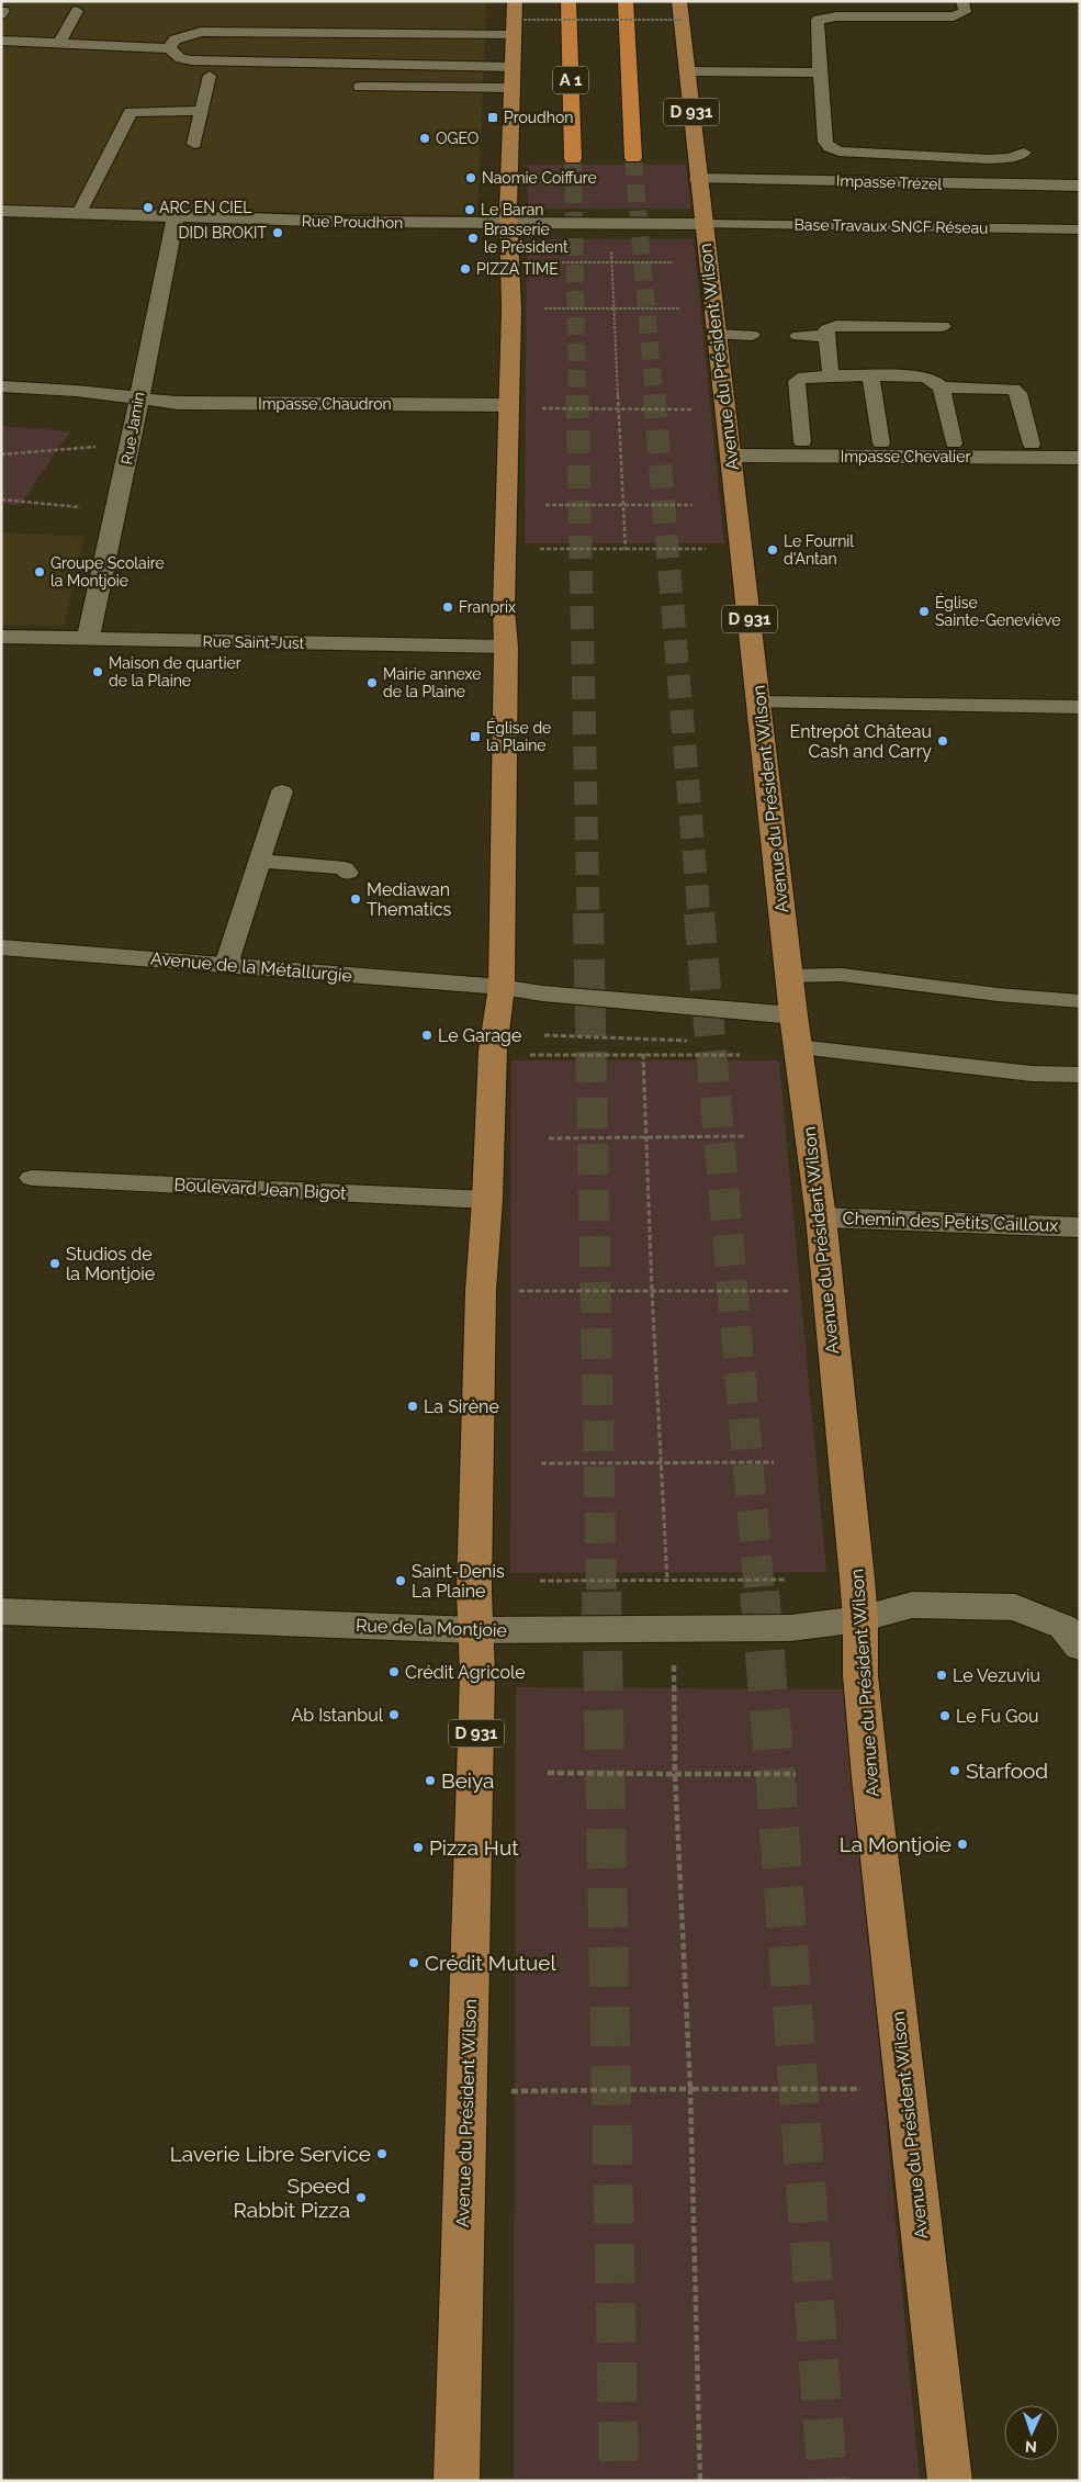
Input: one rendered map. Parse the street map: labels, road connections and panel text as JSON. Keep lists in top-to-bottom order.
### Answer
{
  "streets": {
    "highway": ["A 1"],
    "main road": ["D 931", "Avenue du Président Wilson"],
    "street": [
      "Impasse Trézel",
      "Rue Proudhon",
      "Impasse Chaudron",
      "Rue Jamin",
      "Impasse Chevalier",
      "Rue Saint-Just",
      "Avenue de la Métallurgie",
      "Chemin des Petits Cailloux",
      "Rue de la Montjoie"
    ],
    "lane": ["Base Travaux SNCF Réseau", "Boulevard Jean Bigot"]
  },
  "crossings": [
    ["Impasse Trézel", "Avenue du Président Wilson"],
    ["Rue Proudhon", "Base Travaux SNCF Réseau"],
    ["Rue Proudhon", "Avenue du Président Wilson"],
    ["Rue Proudhon", "Rue Jamin"],
    ["Base Travaux SNCF Réseau", "Avenue du Président Wilson"],
    ["Avenue du Président Wilson", "Impasse Chaudron"],
    ["Avenue du Président Wilson", "Impasse Chevalier"],
    ["Avenue du Président Wilson", "Rue Saint-Just"],
    ["Avenue du Président Wilson", "Avenue de la Métallurgie"],
    ["Avenue du Président Wilson", "Boulevard Jean Bigot"],
    ["Avenue du Président Wilson", "Chemin des Petits Cailloux"],
    ["Avenue du Président Wilson", "Rue de la Montjoie"],
    ["Impasse Chaudron", "Rue Jamin"],
    ["Rue Jamin", "Rue Saint-Just"]
  ],
  "places": {
    "transit": ["Proudhon", "Église de la Plaine"],
    "other": [
      "OGEO",
      "Naomie Coiffure",
      "ARC EN CIEL",
      "Le Baran",
      "DIDI BROKIT",
      "Brasserie le Président",
      "PIZZA TIME",
      "Le Fournil d'Antan",
      "Groupe Scolaire la Montjoie",
      "Franprix",
      "Église Sainte-Geneviève",
      "Maison de quartier de la Plaine",
      "Mairie annexe de la Plaine",
      "Entrepôt Château Cash and Carry",
      "Mediawan Thematics",
      "Le Garage",
      "Studios de la Montjoie",
      "La Sirène",
      "Saint-Denis La Plaine",
      "Crédit Agricole",
      "Le Vezuviu",
      "Ab Istanbul",
      "Le Fu Gou",
      "Starfood",
      "Beiya",
      "La Montjoie",
      "Pizza Hut",
      "Crédit Mutuel",
      "Laverie Libre Service",
      "Speed Rabbit Pizza"
    ]
  },
  "north": "bottom"
}
